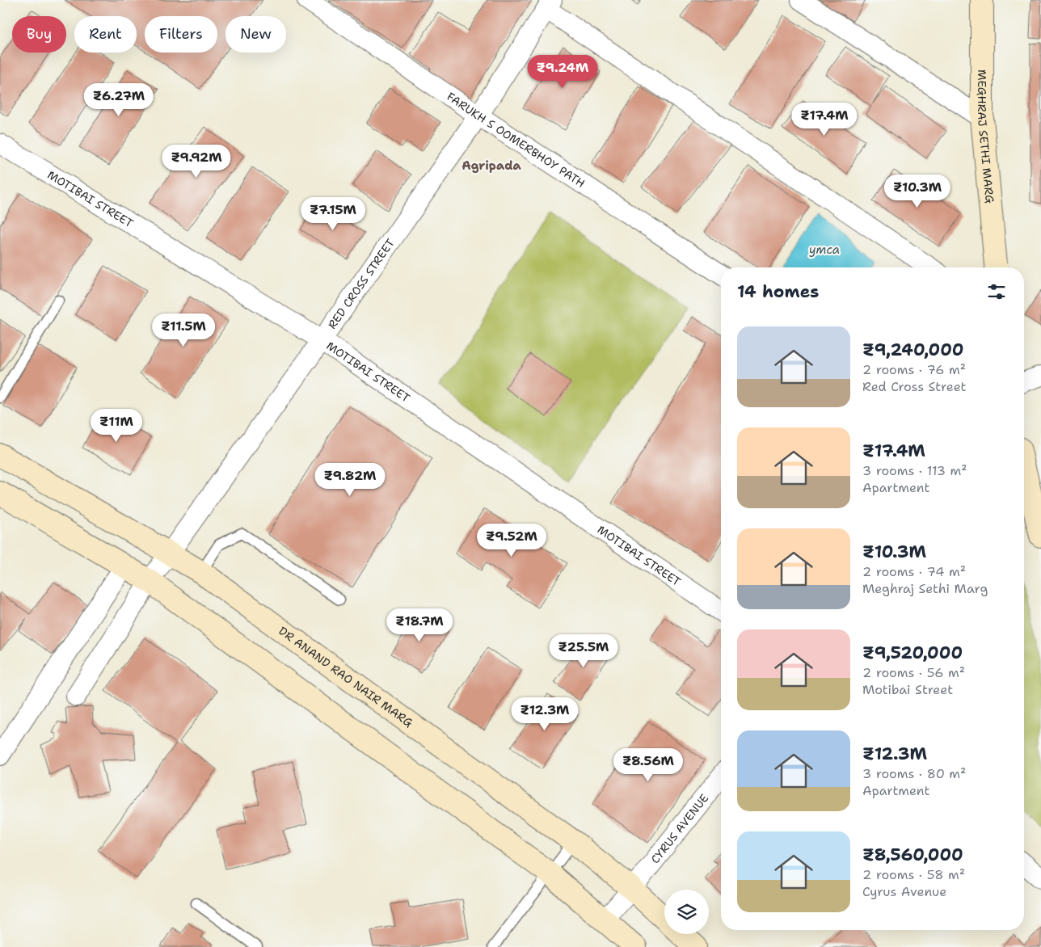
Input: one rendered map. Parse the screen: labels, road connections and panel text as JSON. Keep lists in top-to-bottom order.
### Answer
{
  "streets": {
    "main road": ["MEGHRAJ SETHI MARG", "DR ANAND RAO NAIR MARG"],
    "street": [
      "FARUKH S OOMERBHOY PATH",
      "MOTIBAI STREET",
      "RED CROSS STREET",
      "CYRUS AVENUE"
    ]
  },
  "crossings": [
    ["FARUKH S OOMERBHOY PATH", "RED CROSS STREET"],
    ["MOTIBAI STREET", "RED CROSS STREET"],
    ["RED CROSS STREET", "DR ANAND RAO NAIR MARG"],
    ["DR ANAND RAO NAIR MARG", "CYRUS AVENUE"]
  ],
  "districts": ["Agripada"],
  "water": ["ymca"],
  "page": {
    "chip": [
      "Buy",
      "Rent",
      "Filters",
      "New"
    ],
    "price": [
      "₹9.24M",
      "₹6.27M",
      "₹17.4M",
      "₹9.92M",
      "₹10.3M",
      "₹7.15M",
      "₹11.5M",
      "₹11M",
      "₹9.82M",
      "₹9.52M",
      "₹18.7M",
      "₹25.5M",
      "₹12.3M",
      "₹8.56M"
    ],
    "heading": "14 homes",
    "list": [
      {
        "name": "₹9,240,000",
        "note": "2 rooms · 76 m² · Red Cross Street"
      },
      {
        "name": "₹17.4M",
        "note": "3 rooms · 113 m² · Apartment"
      },
      {
        "name": "₹10.3M",
        "note": "2 rooms · 74 m² · Meghraj Sethi Marg"
      },
      {
        "name": "₹9,520,000",
        "note": "2 rooms · 56 m² · Motibai Street"
      },
      {
        "name": "₹12.3M",
        "note": "3 rooms · 80 m² · Apartment"
      },
      {
        "name": "₹8,560,000",
        "note": "2 rooms · 58 m² · Cyrus Avenue"
      }
    ]
  }
}
